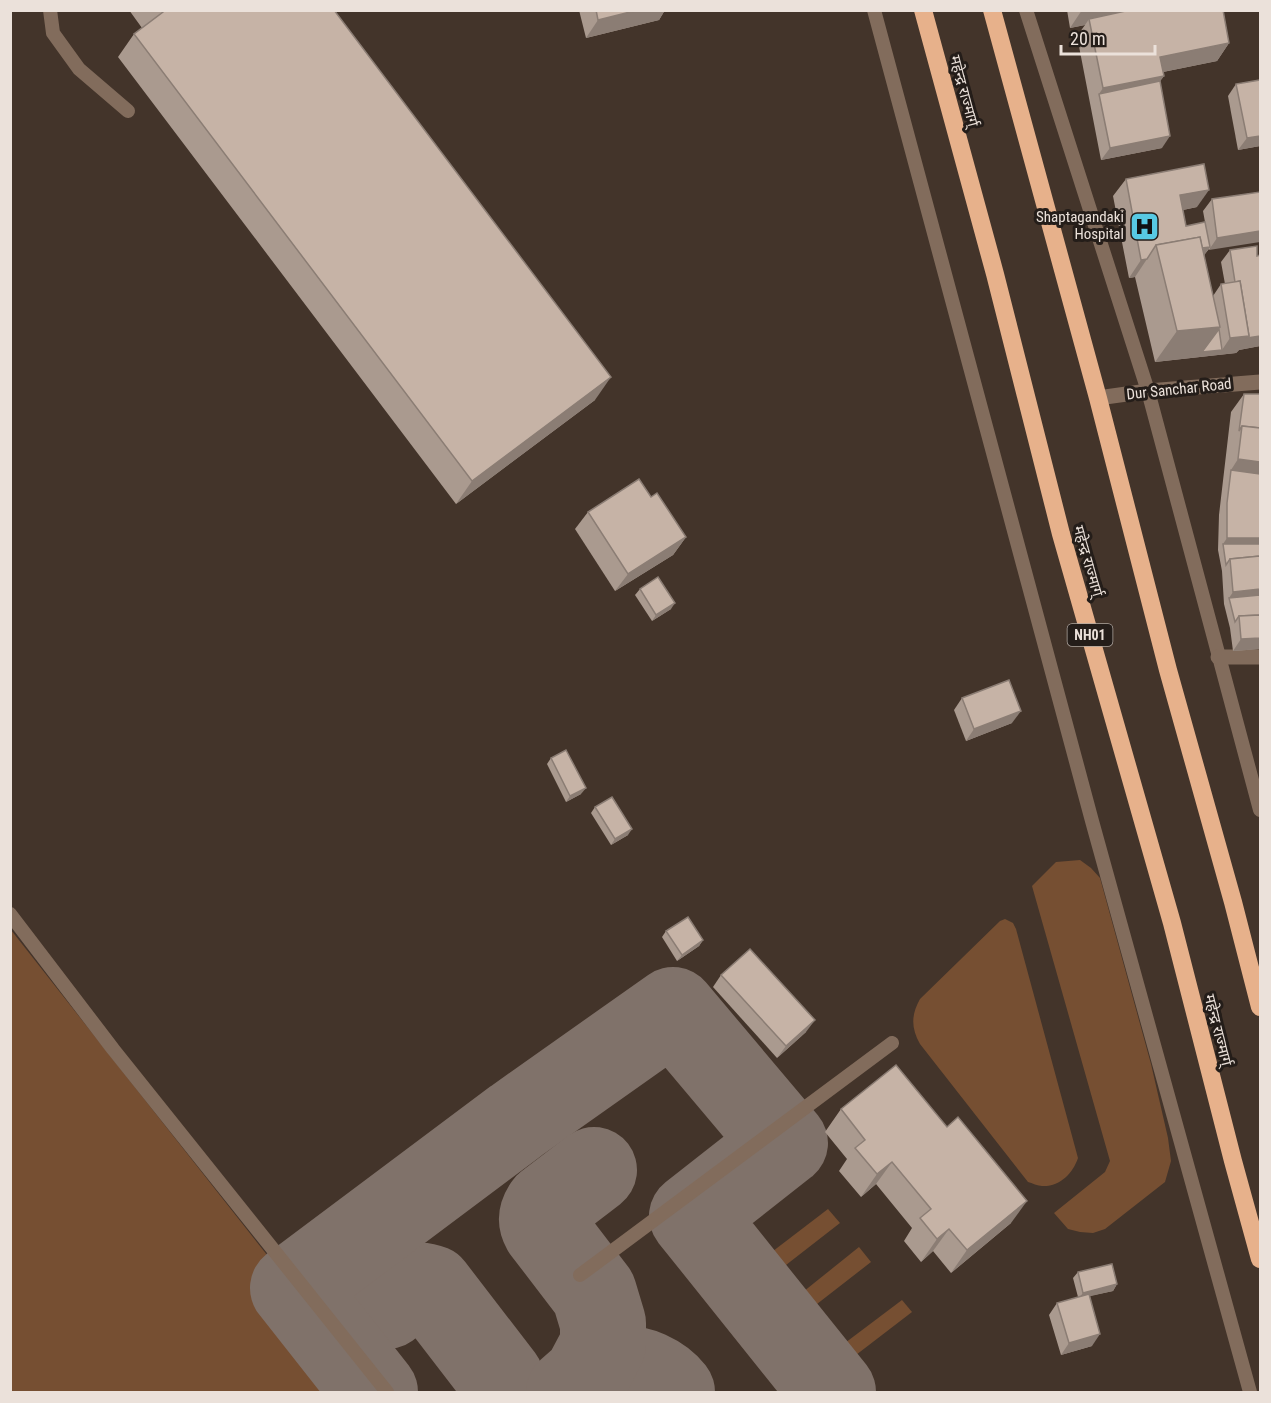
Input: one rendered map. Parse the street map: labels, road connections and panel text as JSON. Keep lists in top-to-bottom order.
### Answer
{
  "streets": {
    "highway": ["महेन्द्र राज्मार्ग्", "NH01"],
    "street": ["Dur Sanchar Road"]
  },
  "places": {
    "hospital": ["Shaptagandaki Hospital"]
  },
  "scale_bar": "20 m"
}
